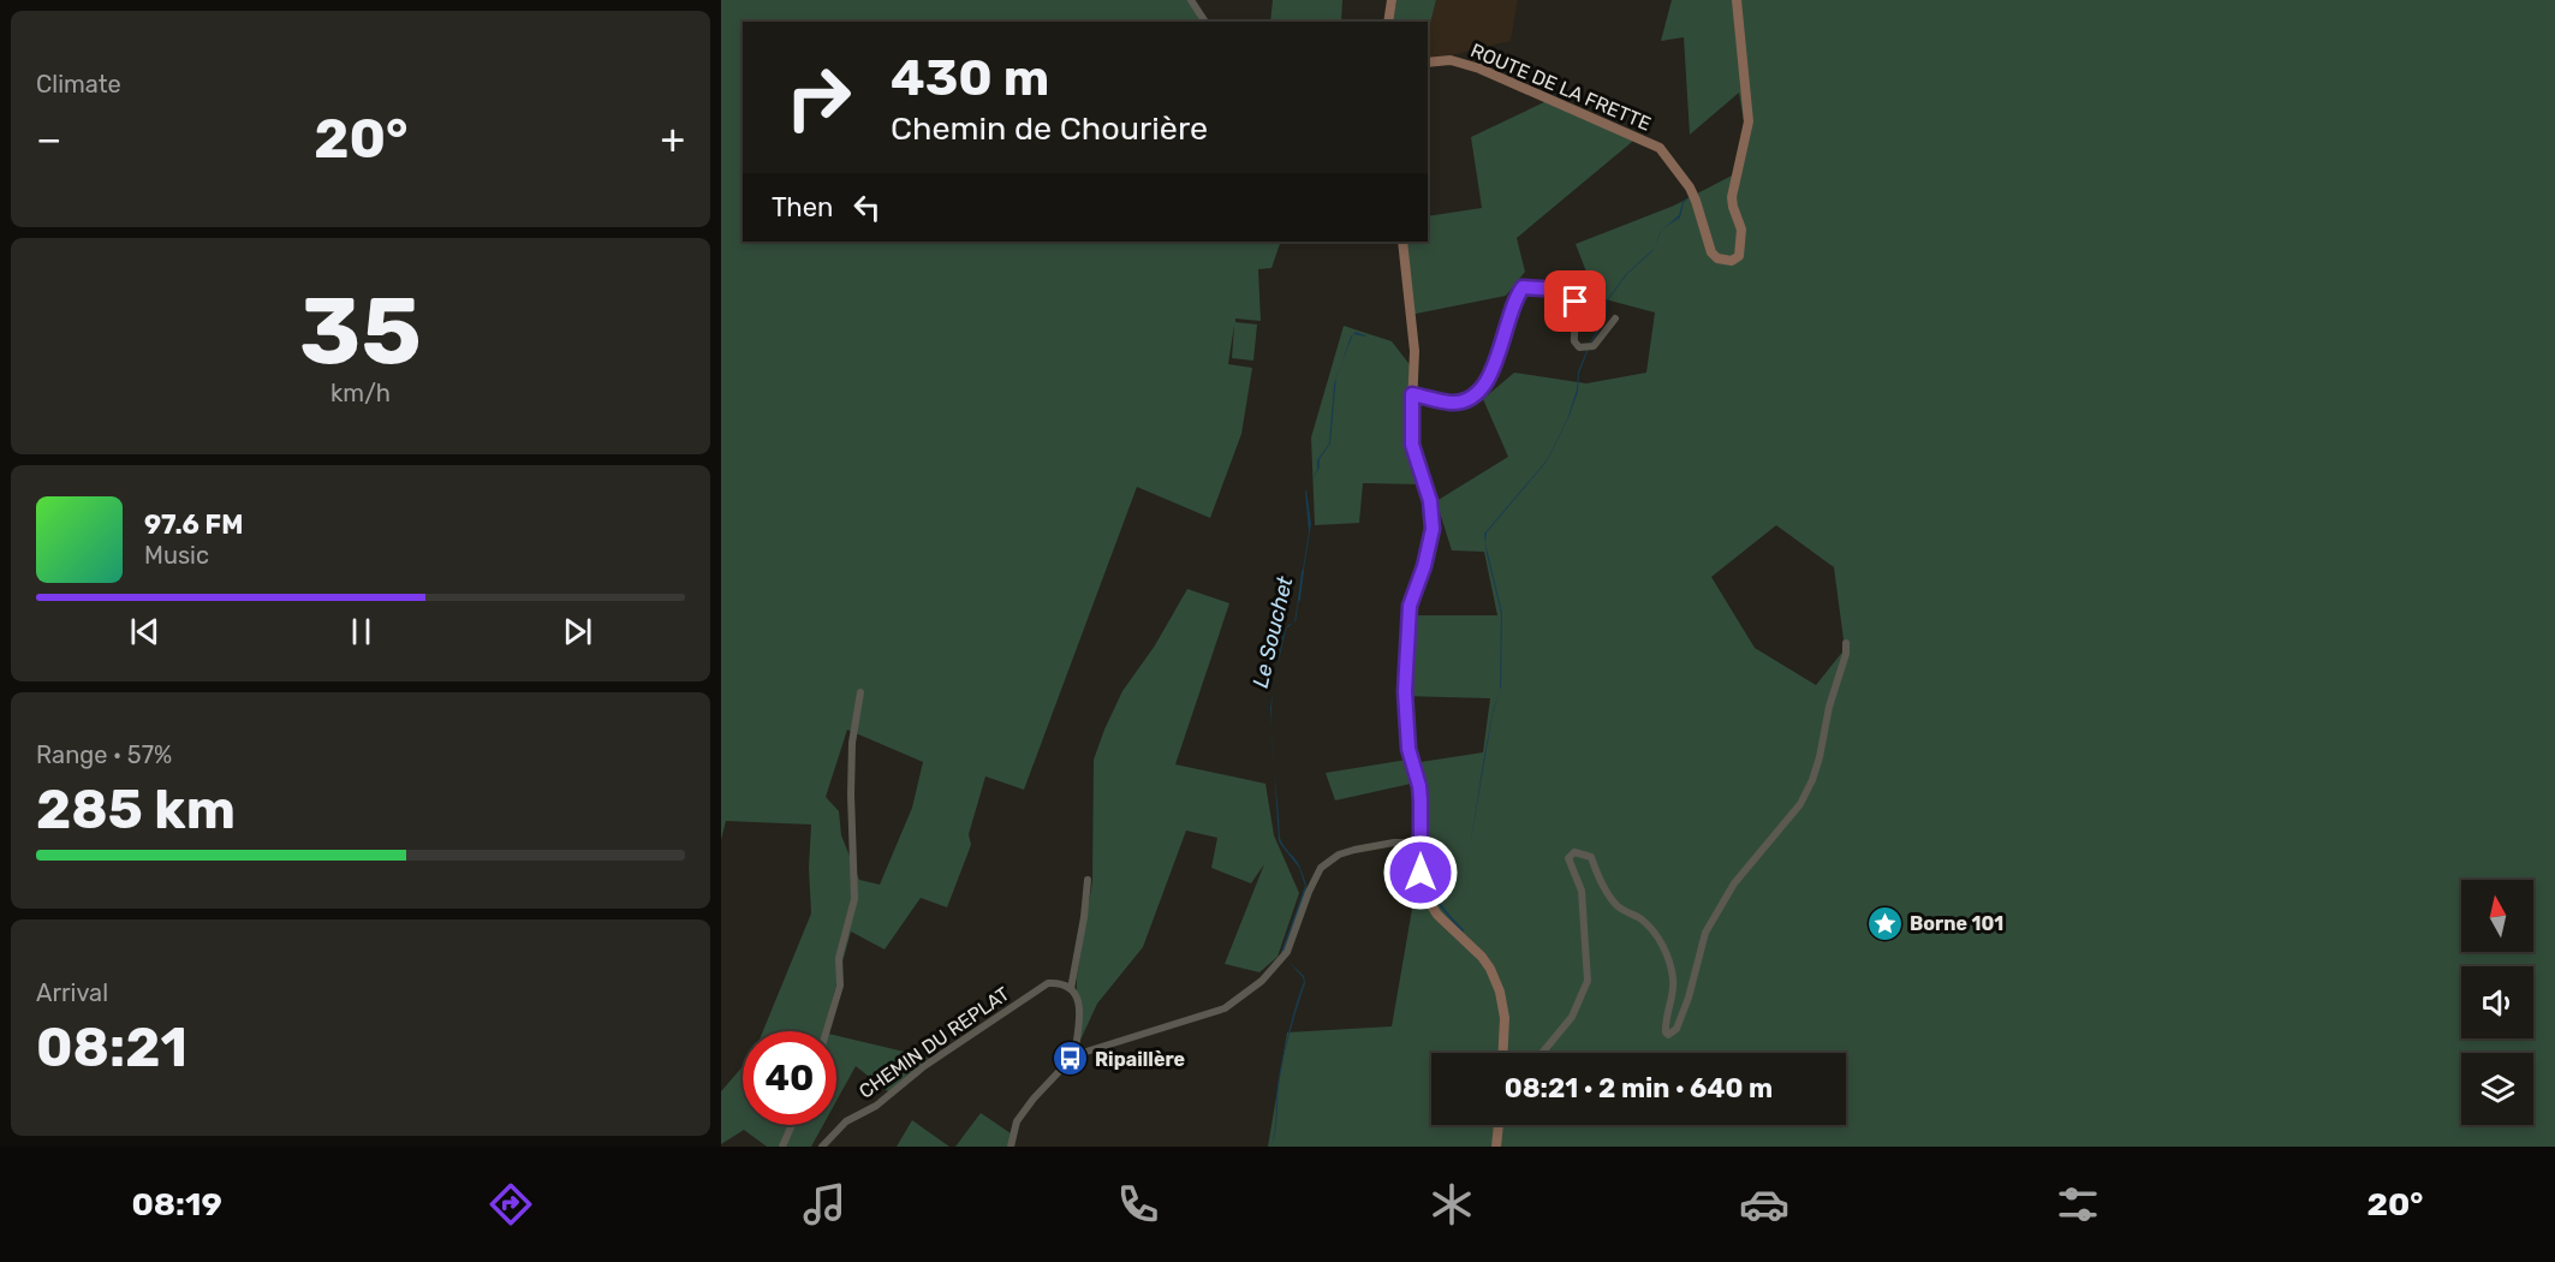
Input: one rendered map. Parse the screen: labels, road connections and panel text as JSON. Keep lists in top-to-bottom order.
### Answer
{
  "streets": {
    "street": ["ROUTE DE LA FRETTE", "CHEMIN DU REPLAT"]
  },
  "water": ["Le Souchet"],
  "places": {
    "place": ["Borne 101"],
    "bus stop": ["Ripaillère"]
  },
  "north": "top",
  "page": {
    "tile": [
      "Climate",
      ["35", "km/h"],
      ["Range · 57%", "285 km"],
      ["Arrival", "08:21"]
    ],
    "turn": ["430 m", "Chemin de Chourière"],
    "heat": ["−", "20°", "+"],
    "then": "Then",
    "song": ["97.6 FM", "Music"],
    "limit": "40",
    "trip": "08:21 · 2 min · 640 m",
    "tabs": ["08:19", "20°"]
  }
}
